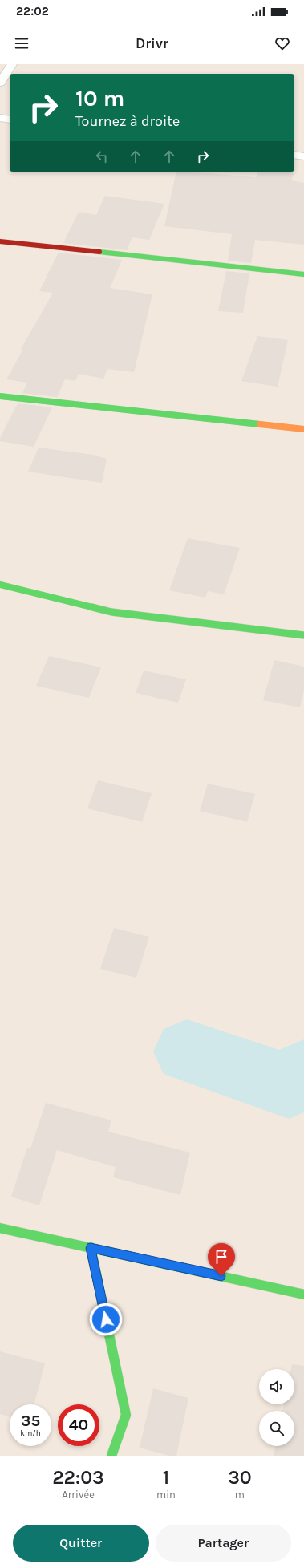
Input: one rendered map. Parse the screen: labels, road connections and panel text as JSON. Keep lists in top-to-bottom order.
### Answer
{
  "page": {
    "status": "22:02",
    "header": "Drivr",
    "turn": ["10 m", "Tournez à droite"],
    "speed": "35 km/h",
    "limit": "40",
    "eta": [
      "22:03",
      "Arrivée",
      "1",
      "min",
      "30",
      "m"
    ],
    "buttons": ["Quitter", "Partager"]
  }
}
